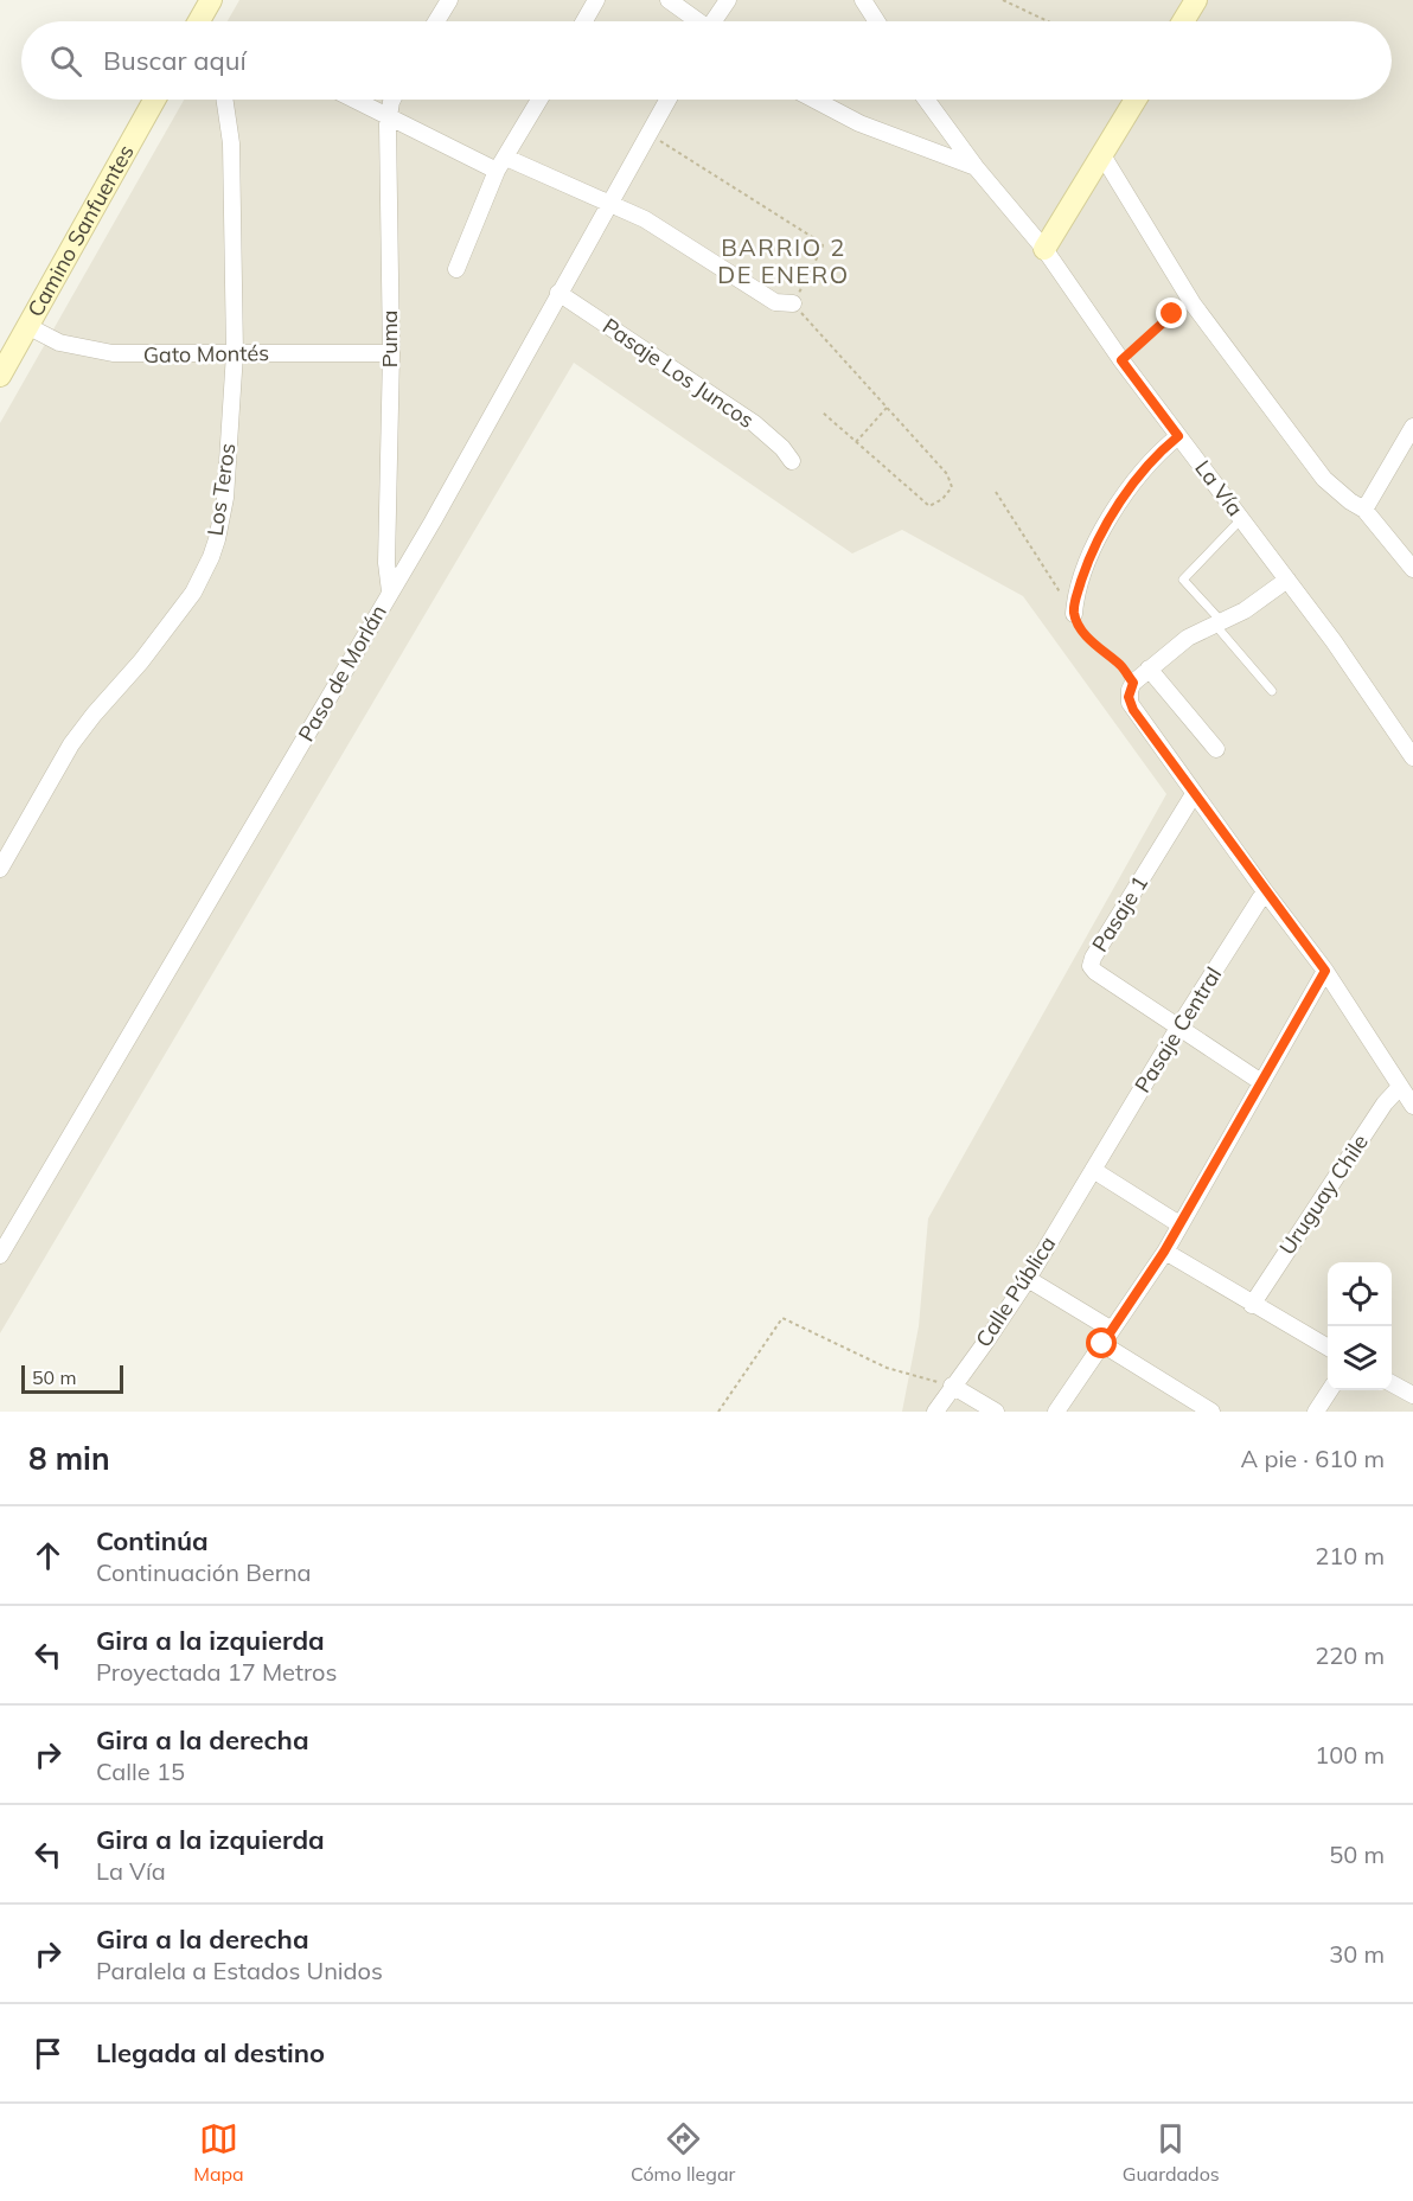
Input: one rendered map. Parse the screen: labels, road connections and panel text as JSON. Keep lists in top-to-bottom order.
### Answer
{
  "streets": {
    "street": [
      "Camino Sanfuentes",
      "Puma",
      "Gato Montés",
      "Pasaje Los Juncos",
      "La Vía",
      "Los Teros",
      "Paso de Morlán",
      "Pasaje 1",
      "Pasaje Central",
      "Uruguay Chile",
      "Calle Pública"
    ]
  },
  "crossings": [
    ["Camino Sanfuentes", "Gato Montés"],
    ["Puma", "Gato Montés"],
    ["Puma", "Paso de Morlán"],
    ["Gato Montés", "Los Teros"],
    ["Pasaje Los Juncos", "Paso de Morlán"],
    ["Pasaje 1", "Pasaje Central"],
    ["Pasaje Central", "Calle Pública"]
  ],
  "districts": ["BARRIO 2 DE ENERO"],
  "scale_bar": "50 m",
  "page": {
    "search": "Buscar aquí",
    "scale": "50 m",
    "heading": ["8 min", "A pie · 610 m"],
    "list": [
      ["Continúa", "Continuación Berna", "210 m"],
      ["Gira a la izquierda", "Proyectada 17 Metros", "220 m"],
      ["Gira a la derecha", "Calle 15", "100 m"],
      ["Gira a la izquierda", "La Vía", "50 m"],
      ["Gira a la derecha", "Paralela a Estados Unidos", "30 m"],
      "Llegada al destino"
    ],
    "nav": ["Mapa", "Cómo llegar", "Guardados"]
  }
}
